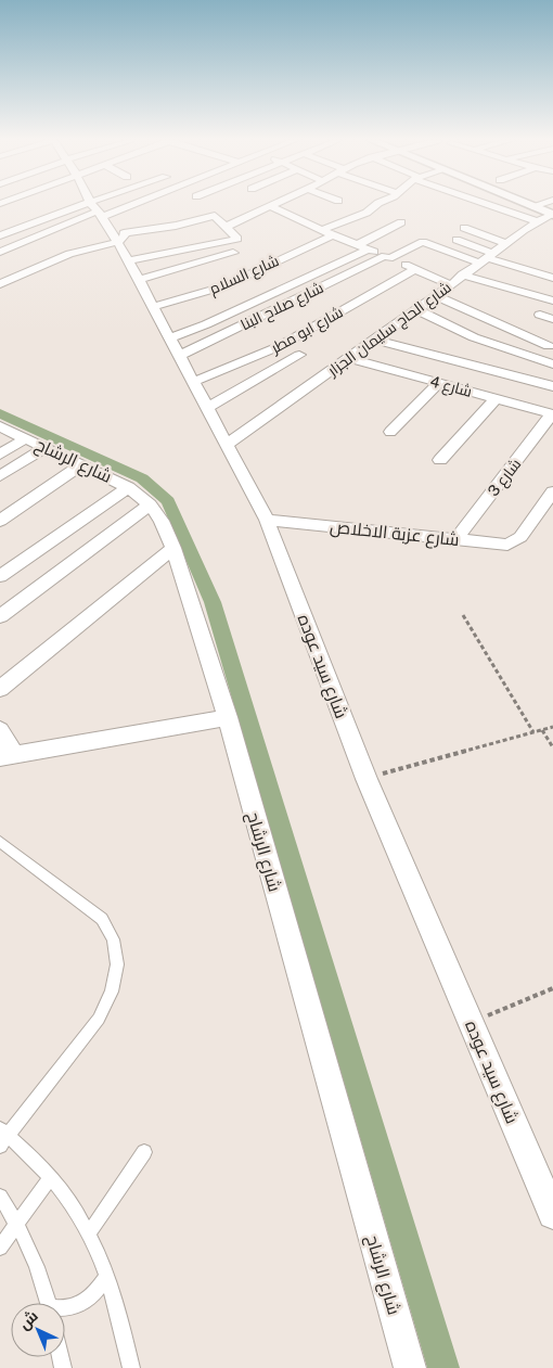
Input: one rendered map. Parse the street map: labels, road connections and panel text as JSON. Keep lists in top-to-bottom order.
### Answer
{
  "streets": {
    "street": [
      "شارع السلام",
      "شارع صلاح البنا",
      "شارع الحاج سليمان الجزار",
      "شارع ابو مطر",
      "شارع 4",
      "شارع الرشاح",
      "شارع 3",
      "شارع عزبة الاخلاص",
      "شارع سيد عوده"
    ]
  },
  "crossings": [
    ["شارع السلام", "شارع سيد عوده"],
    ["شارع صلاح البنا", "شارع الحاج سليمان الجزار"],
    ["شارع صلاح البنا", "شارع سيد عوده"],
    ["شارع الحاج سليمان الجزار", "شارع 4"],
    ["شارع الحاج سليمان الجزار", "شارع سيد عوده"],
    ["شارع ابو مطر", "شارع سيد عوده"],
    ["شارع 4", "شارع 3"],
    ["شارع 3", "شارع عزبة الاخلاص"],
    ["شارع عزبة الاخلاص", "شارع سيد عوده"]
  ],
  "north": "top left"
}
